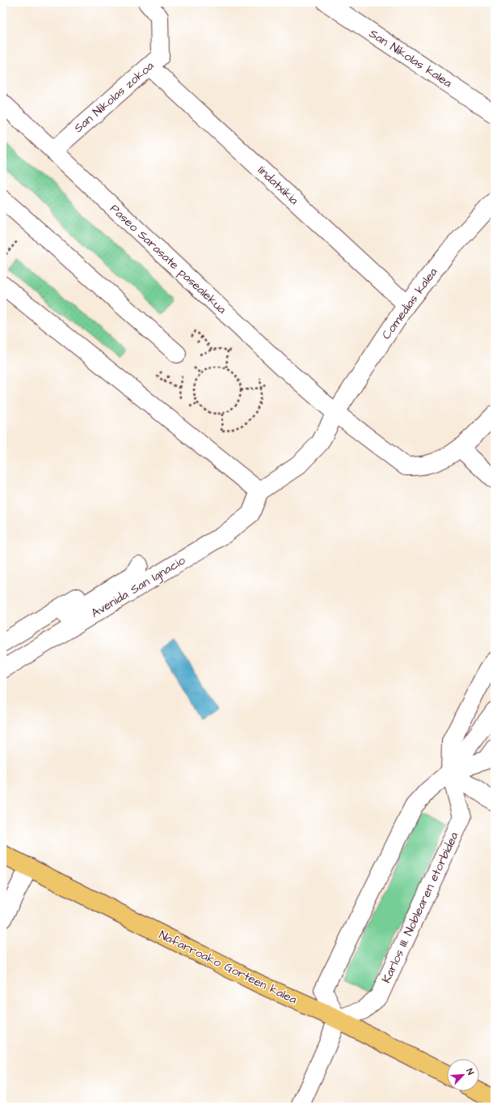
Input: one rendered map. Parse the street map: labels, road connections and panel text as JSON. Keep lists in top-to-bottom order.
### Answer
{
  "streets": {
    "main road": ["Nafarroako Gorteen kalea"],
    "street": [
      "San Nikolas kalea",
      "San Nikolas zokoa",
      "Iindatxikia",
      "Paseo Sarasate pasealekua",
      "Comedias kalea",
      "Avenida San Ignacio",
      "Karlos III. Noblearen etorbidea"
    ]
  },
  "crossings": [
    ["San Nikolas zokoa", "Iindatxikia"],
    ["San Nikolas zokoa", "Paseo Sarasate pasealekua"],
    ["Iindatxikia", "Comedias kalea"],
    ["Paseo Sarasate pasealekua", "Comedias kalea"],
    ["Karlos III. Noblearen etorbidea", "Nafarroako Gorteen kalea"]
  ],
  "north": "top right"
}
